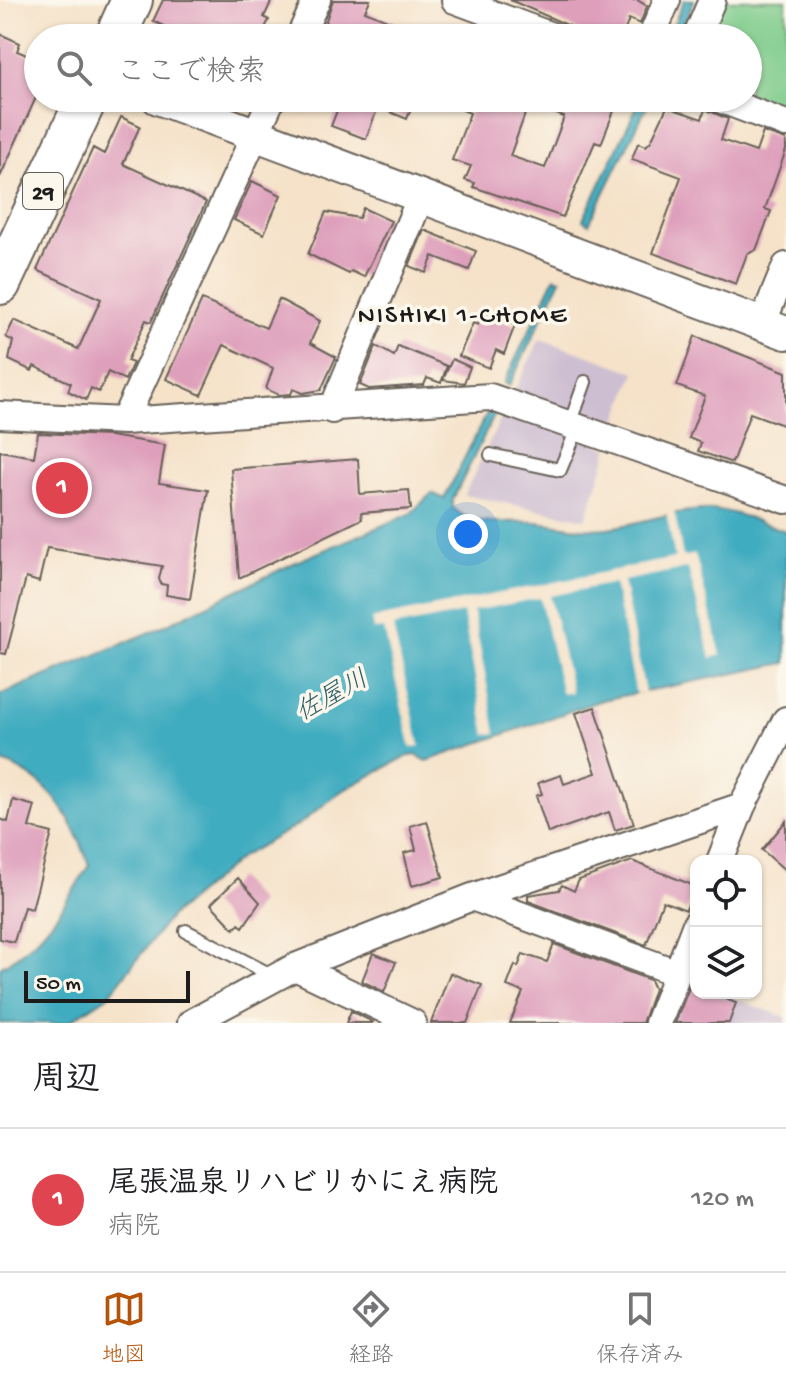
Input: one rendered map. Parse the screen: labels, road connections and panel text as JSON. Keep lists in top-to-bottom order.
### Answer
{
  "streets": {
    "main road": ["29"]
  },
  "districts": ["NISHIKI 1-CHOME"],
  "water": ["佐屋川"],
  "scale_bar": "50 m",
  "page": {
    "search": "ここで検索",
    "pins": "1",
    "scale": "50 m",
    "heading": "周辺",
    "list": [
      {
        "mark": "1",
        "name": "尾張温泉リハビリかにえ病院",
        "note": "病院",
        "value": "120 m"
      }
    ],
    "nav": ["地図", "経路", "保存済み"]
  }
}
